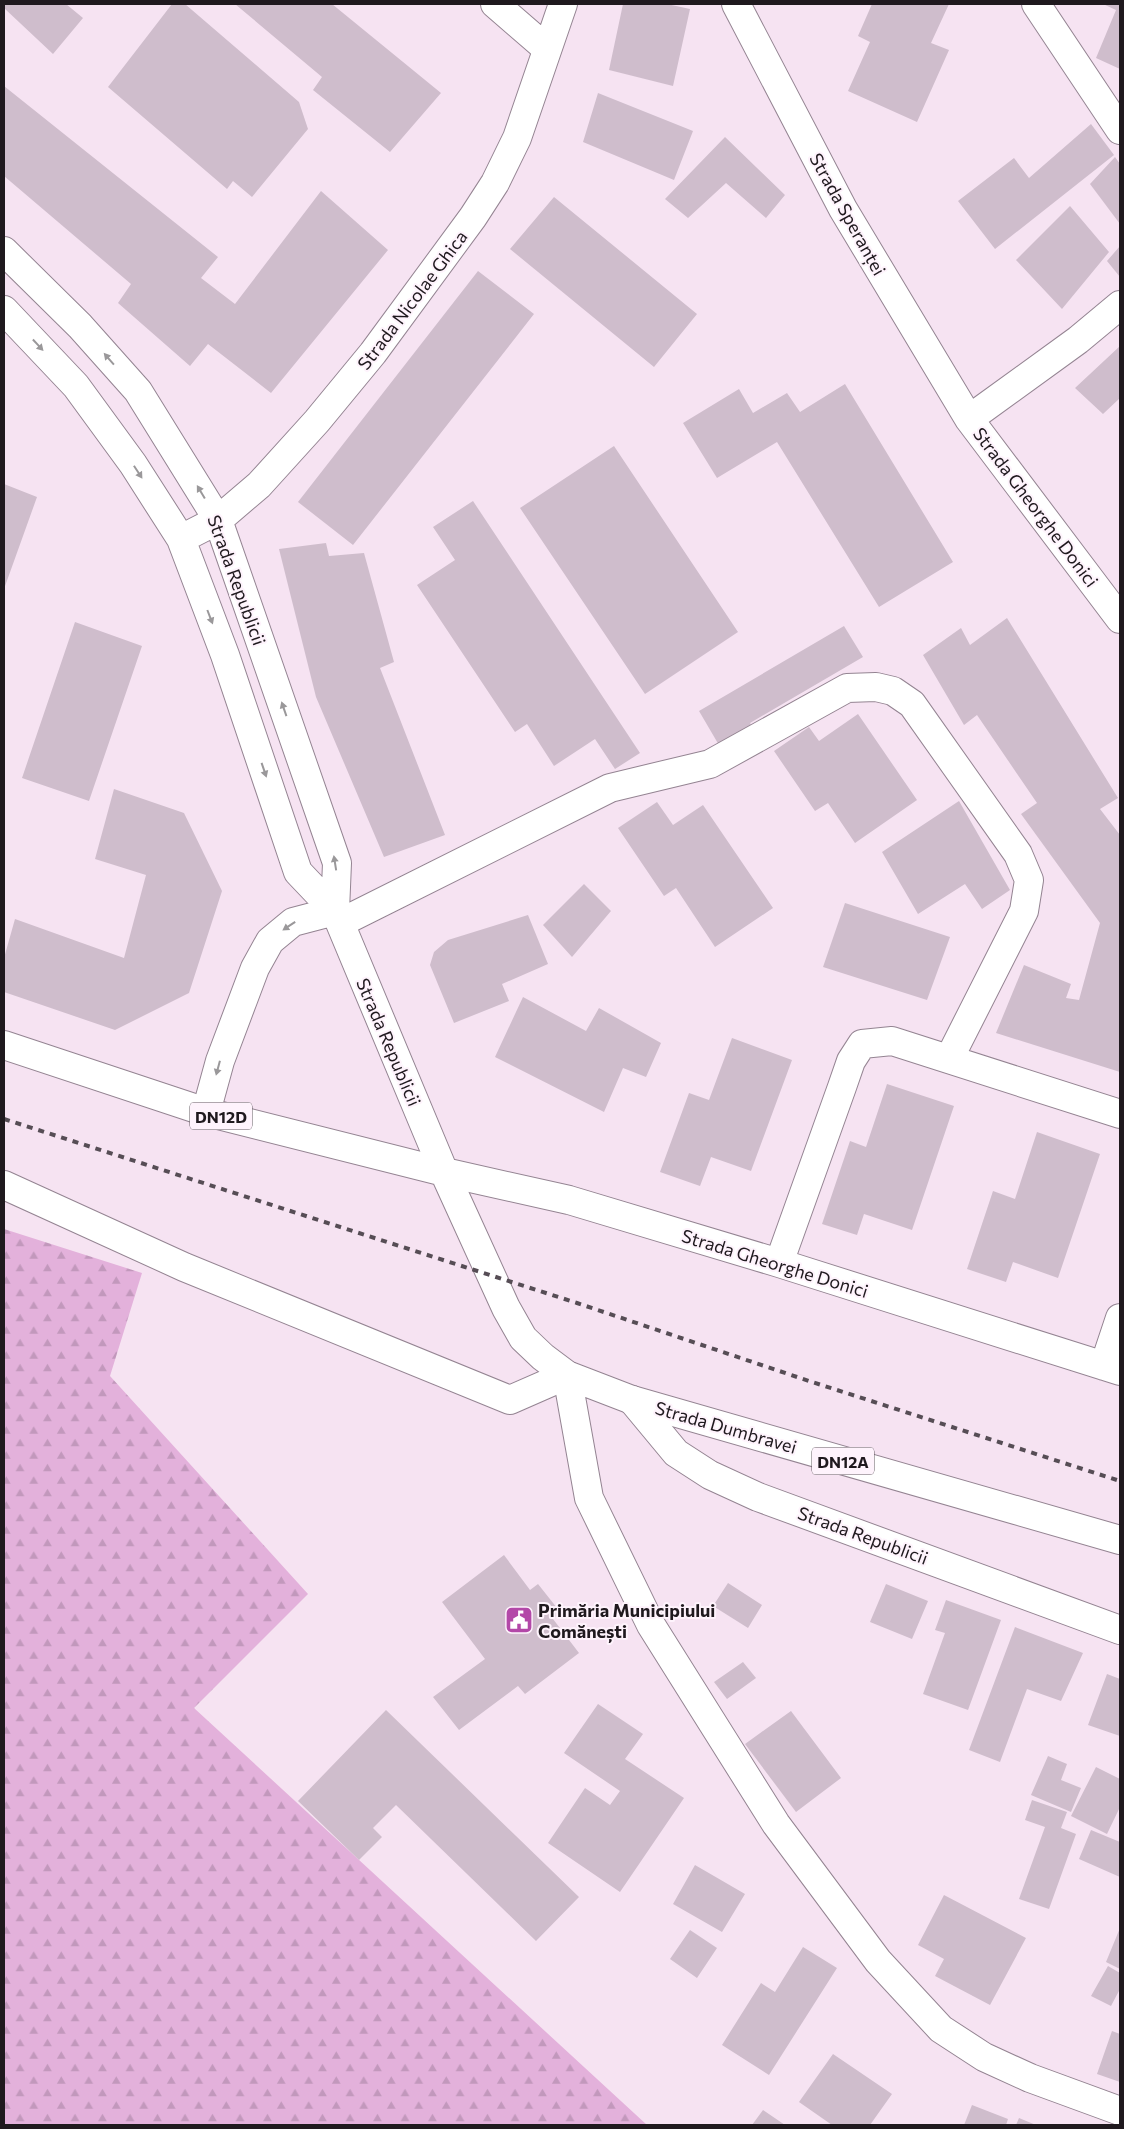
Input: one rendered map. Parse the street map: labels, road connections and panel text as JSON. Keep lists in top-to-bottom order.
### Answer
{
  "streets": {
    "street": [
      "Strada Speranței",
      "Strada Nicolae Ghica",
      "Strada Gheorghe Donici",
      "Strada Republicii",
      "DN12D",
      "Strada Dumbravei",
      "DN12A"
    ]
  },
  "crossings": [
    ["Strada Speranței", "Strada Gheorghe Donici"],
    ["Strada Nicolae Ghica", "Strada Republicii"],
    ["Strada Gheorghe Donici", "Strada Republicii"],
    ["Strada Gheorghe Donici", "DN12D"],
    ["Strada Gheorghe Donici", "Strada Dumbravei"],
    ["Strada Republicii", "DN12D"],
    ["Strada Republicii", "Strada Dumbravei"],
    ["DN12D", "Strada Dumbravei"]
  ],
  "places": {
    "public building": ["Primăria Municipiului Comănești"]
  }
}
